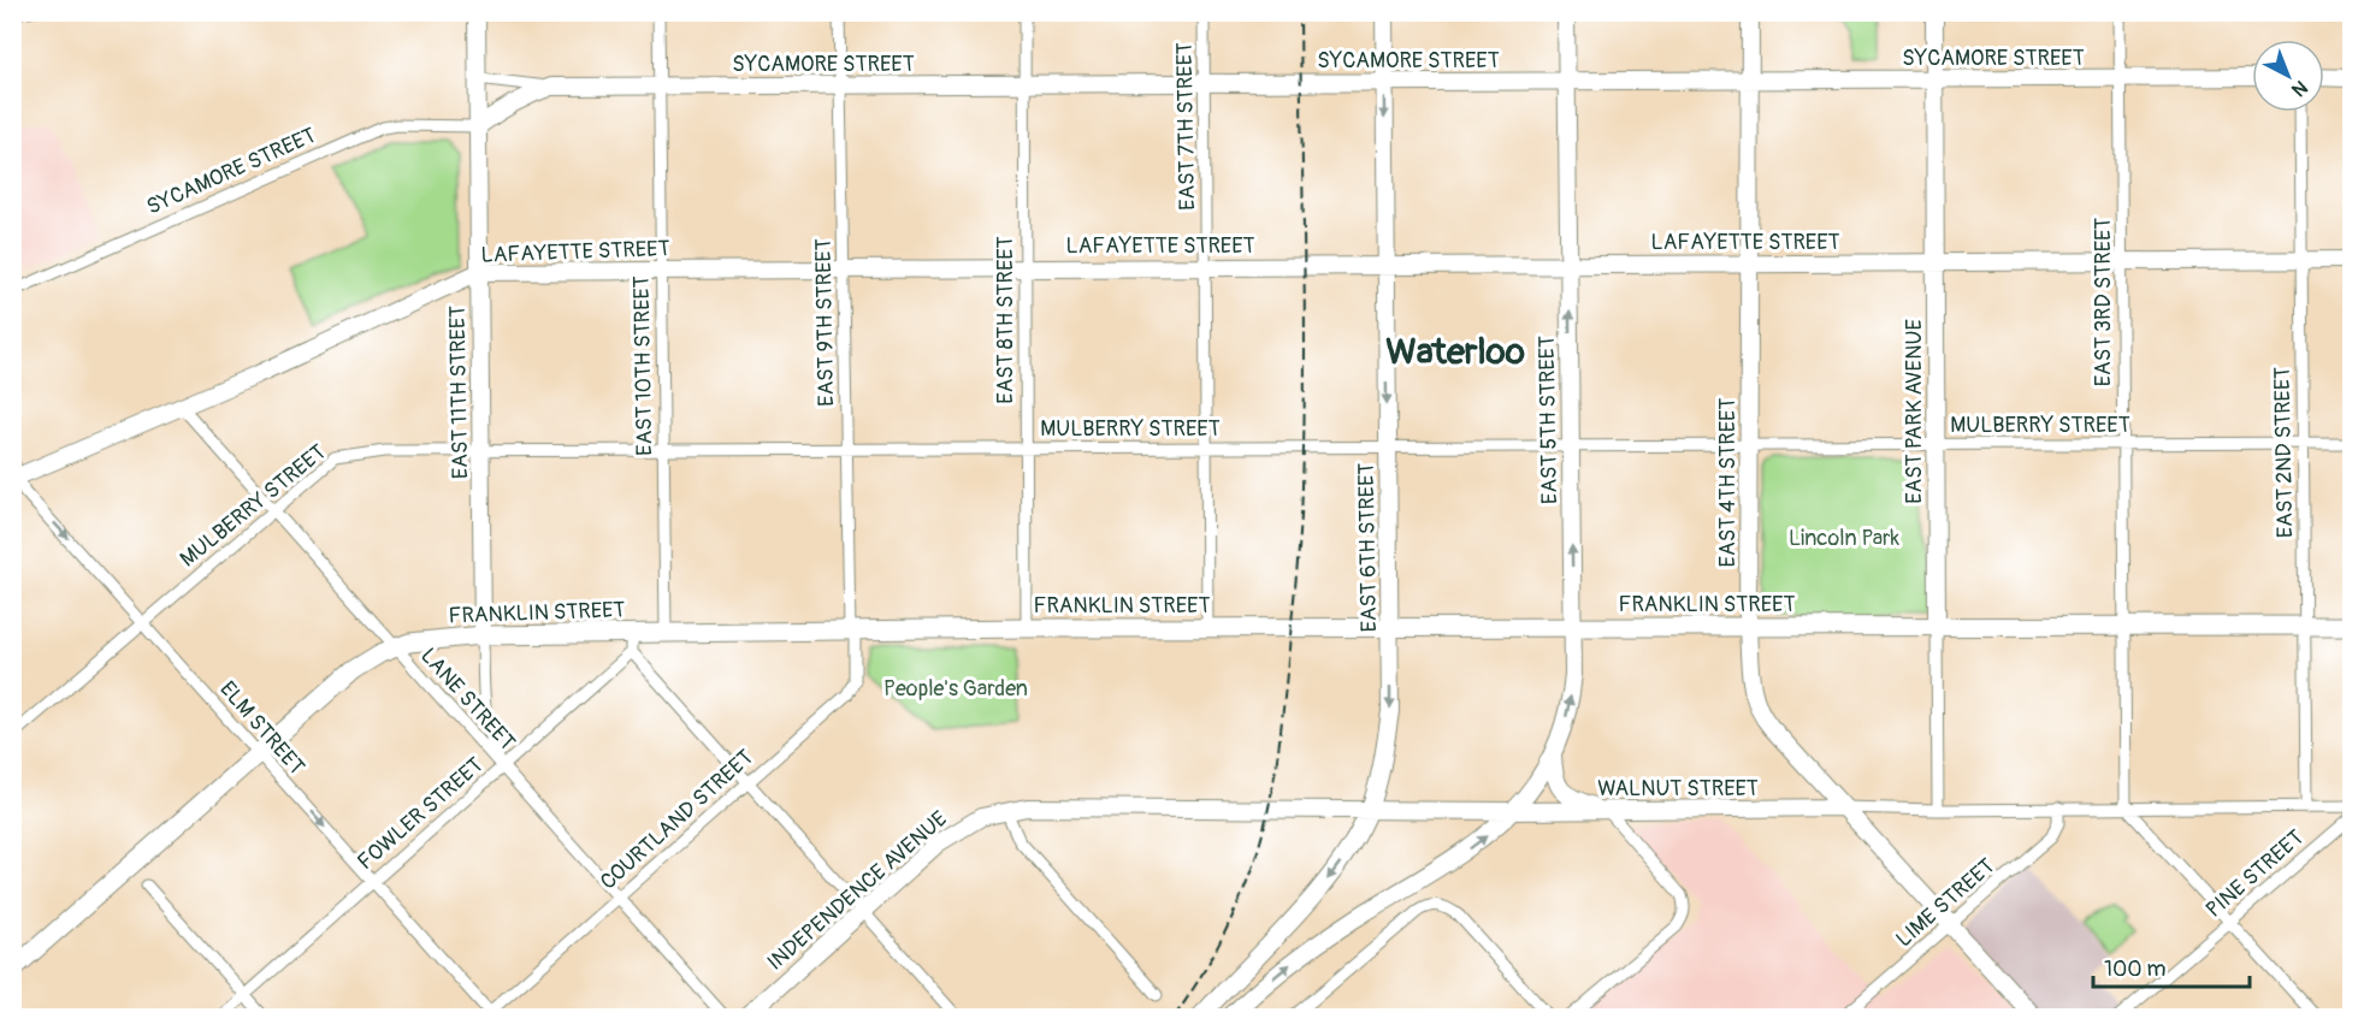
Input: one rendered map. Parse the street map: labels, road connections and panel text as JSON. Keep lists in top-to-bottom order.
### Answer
{
  "streets": {
    "main road": ["FRANKLIN STREET"],
    "street": [
      "SYCAMORE STREET",
      "EAST 7TH STREET",
      "LAFAYETTE STREET",
      "EAST 3RD STREET",
      "EAST 8TH STREET",
      "EAST 9TH STREET",
      "EAST 10TH STREET",
      "EAST 11TH STREET",
      "EAST PARK AVENUE",
      "EAST 5TH STREET",
      "MULBERRY STREET",
      "EAST 2ND STREET",
      "EAST 4TH STREET",
      "EAST 6TH STREET",
      "LANE STREET",
      "ELM STREET",
      "WALNUT STREET",
      "FOWLER STREET",
      "COURTLAND STREET",
      "PINE STREET",
      "INDEPENDENCE AVENUE",
      "LIME STREET"
    ]
  },
  "crossings": [
    ["SYCAMORE STREET", "EAST 7TH STREET"],
    ["SYCAMORE STREET", "EAST 3RD STREET"],
    ["SYCAMORE STREET", "EAST 8TH STREET"],
    ["SYCAMORE STREET", "EAST 9TH STREET"],
    ["SYCAMORE STREET", "EAST 10TH STREET"],
    ["SYCAMORE STREET", "EAST 11TH STREET"],
    ["SYCAMORE STREET", "EAST PARK AVENUE"],
    ["SYCAMORE STREET", "EAST 5TH STREET"],
    ["SYCAMORE STREET", "EAST 4TH STREET"],
    ["SYCAMORE STREET", "EAST 6TH STREET"],
    ["EAST 7TH STREET", "LAFAYETTE STREET"],
    ["EAST 7TH STREET", "MULBERRY STREET"],
    ["EAST 7TH STREET", "FRANKLIN STREET"],
    ["LAFAYETTE STREET", "EAST 3RD STREET"],
    ["LAFAYETTE STREET", "EAST 8TH STREET"],
    ["LAFAYETTE STREET", "EAST 9TH STREET"],
    ["LAFAYETTE STREET", "EAST 10TH STREET"],
    ["LAFAYETTE STREET", "EAST 11TH STREET"],
    ["LAFAYETTE STREET", "EAST PARK AVENUE"],
    ["LAFAYETTE STREET", "EAST 5TH STREET"],
    ["LAFAYETTE STREET", "EAST 2ND STREET"],
    ["LAFAYETTE STREET", "EAST 4TH STREET"],
    ["LAFAYETTE STREET", "EAST 6TH STREET"],
    ["LAFAYETTE STREET", "LANE STREET"],
    ["LAFAYETTE STREET", "ELM STREET"],
    ["EAST 3RD STREET", "MULBERRY STREET"],
    ["EAST 3RD STREET", "FRANKLIN STREET"],
    ["EAST 3RD STREET", "WALNUT STREET"],
    ["EAST 8TH STREET", "MULBERRY STREET"],
    ["EAST 8TH STREET", "FRANKLIN STREET"],
    ["EAST 9TH STREET", "MULBERRY STREET"],
    ["EAST 9TH STREET", "FRANKLIN STREET"],
    ["EAST 9TH STREET", "COURTLAND STREET"],
    ["EAST 10TH STREET", "MULBERRY STREET"],
    ["EAST 10TH STREET", "FRANKLIN STREET"],
    ["EAST 11TH STREET", "MULBERRY STREET"],
    ["EAST 11TH STREET", "FRANKLIN STREET"],
    ["EAST 11TH STREET", "LANE STREET"],
    ["EAST 11TH STREET", "FOWLER STREET"],
    ["EAST PARK AVENUE", "MULBERRY STREET"],
    ["EAST PARK AVENUE", "FRANKLIN STREET"],
    ["EAST PARK AVENUE", "WALNUT STREET"],
    ["EAST 5TH STREET", "MULBERRY STREET"],
    ["EAST 5TH STREET", "FRANKLIN STREET"],
    ["EAST 5TH STREET", "WALNUT STREET"],
    ["MULBERRY STREET", "EAST 2ND STREET"],
    ["MULBERRY STREET", "EAST 4TH STREET"],
    ["MULBERRY STREET", "EAST 6TH STREET"],
    ["MULBERRY STREET", "LANE STREET"],
    ["MULBERRY STREET", "ELM STREET"],
    ["EAST 2ND STREET", "FRANKLIN STREET"],
    ["EAST 2ND STREET", "WALNUT STREET"],
    ["EAST 4TH STREET", "FRANKLIN STREET"],
    ["EAST 4TH STREET", "WALNUT STREET"],
    ["EAST 4TH STREET", "LIME STREET"],
    ["EAST 6TH STREET", "FRANKLIN STREET"],
    ["EAST 6TH STREET", "WALNUT STREET"],
    ["FRANKLIN STREET", "LANE STREET"],
    ["FRANKLIN STREET", "ELM STREET"],
    ["FRANKLIN STREET", "COURTLAND STREET"],
    ["LANE STREET", "FOWLER STREET"],
    ["LANE STREET", "COURTLAND STREET"],
    ["ELM STREET", "FOWLER STREET"],
    ["ELM STREET", "COURTLAND STREET"],
    ["WALNUT STREET", "INDEPENDENCE AVENUE"],
    ["WALNUT STREET", "LIME STREET"]
  ],
  "one_way": ["EAST 5TH STREET", "EAST 6TH STREET", "ELM STREET"],
  "districts": ["Waterloo"],
  "parks": ["Lincoln Park", "People's Garden"],
  "scale_bar": "100 m",
  "north": "bottom right"
}
